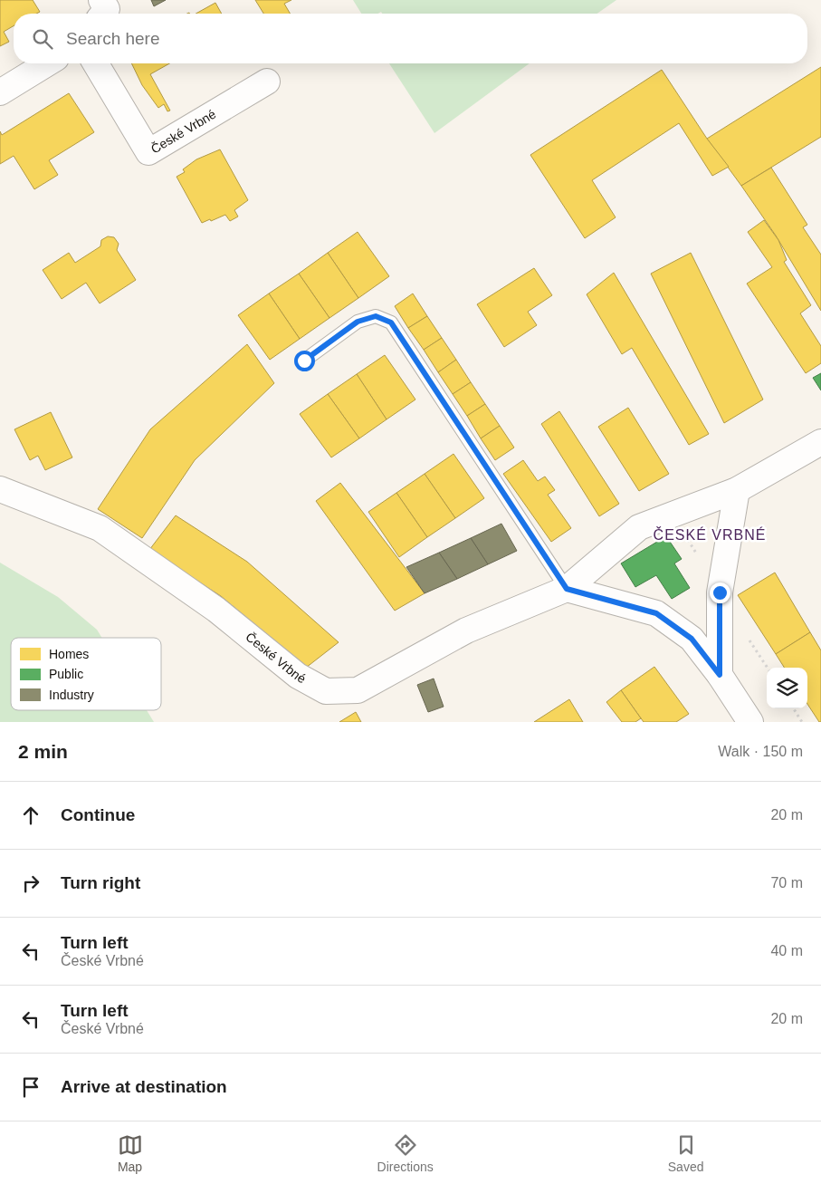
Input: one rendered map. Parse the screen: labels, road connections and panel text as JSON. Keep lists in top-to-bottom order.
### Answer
{
  "streets": {
    "street": ["České Vrbné"]
  },
  "districts": ["ČESKÉ VRBNÉ"],
  "legend": ["Homes", "Public", "Industry"],
  "page": {
    "search": "Search here",
    "heading": ["2 min", "Walk · 150 m"],
    "list": [
      ["Continue", "20 m"],
      ["Turn right", "70 m"],
      ["Turn left", "České Vrbné", "40 m"],
      ["Turn left", "České Vrbné", "20 m"],
      "Arrive at destination"
    ],
    "nav": ["Map", "Directions", "Saved"]
  }
}
